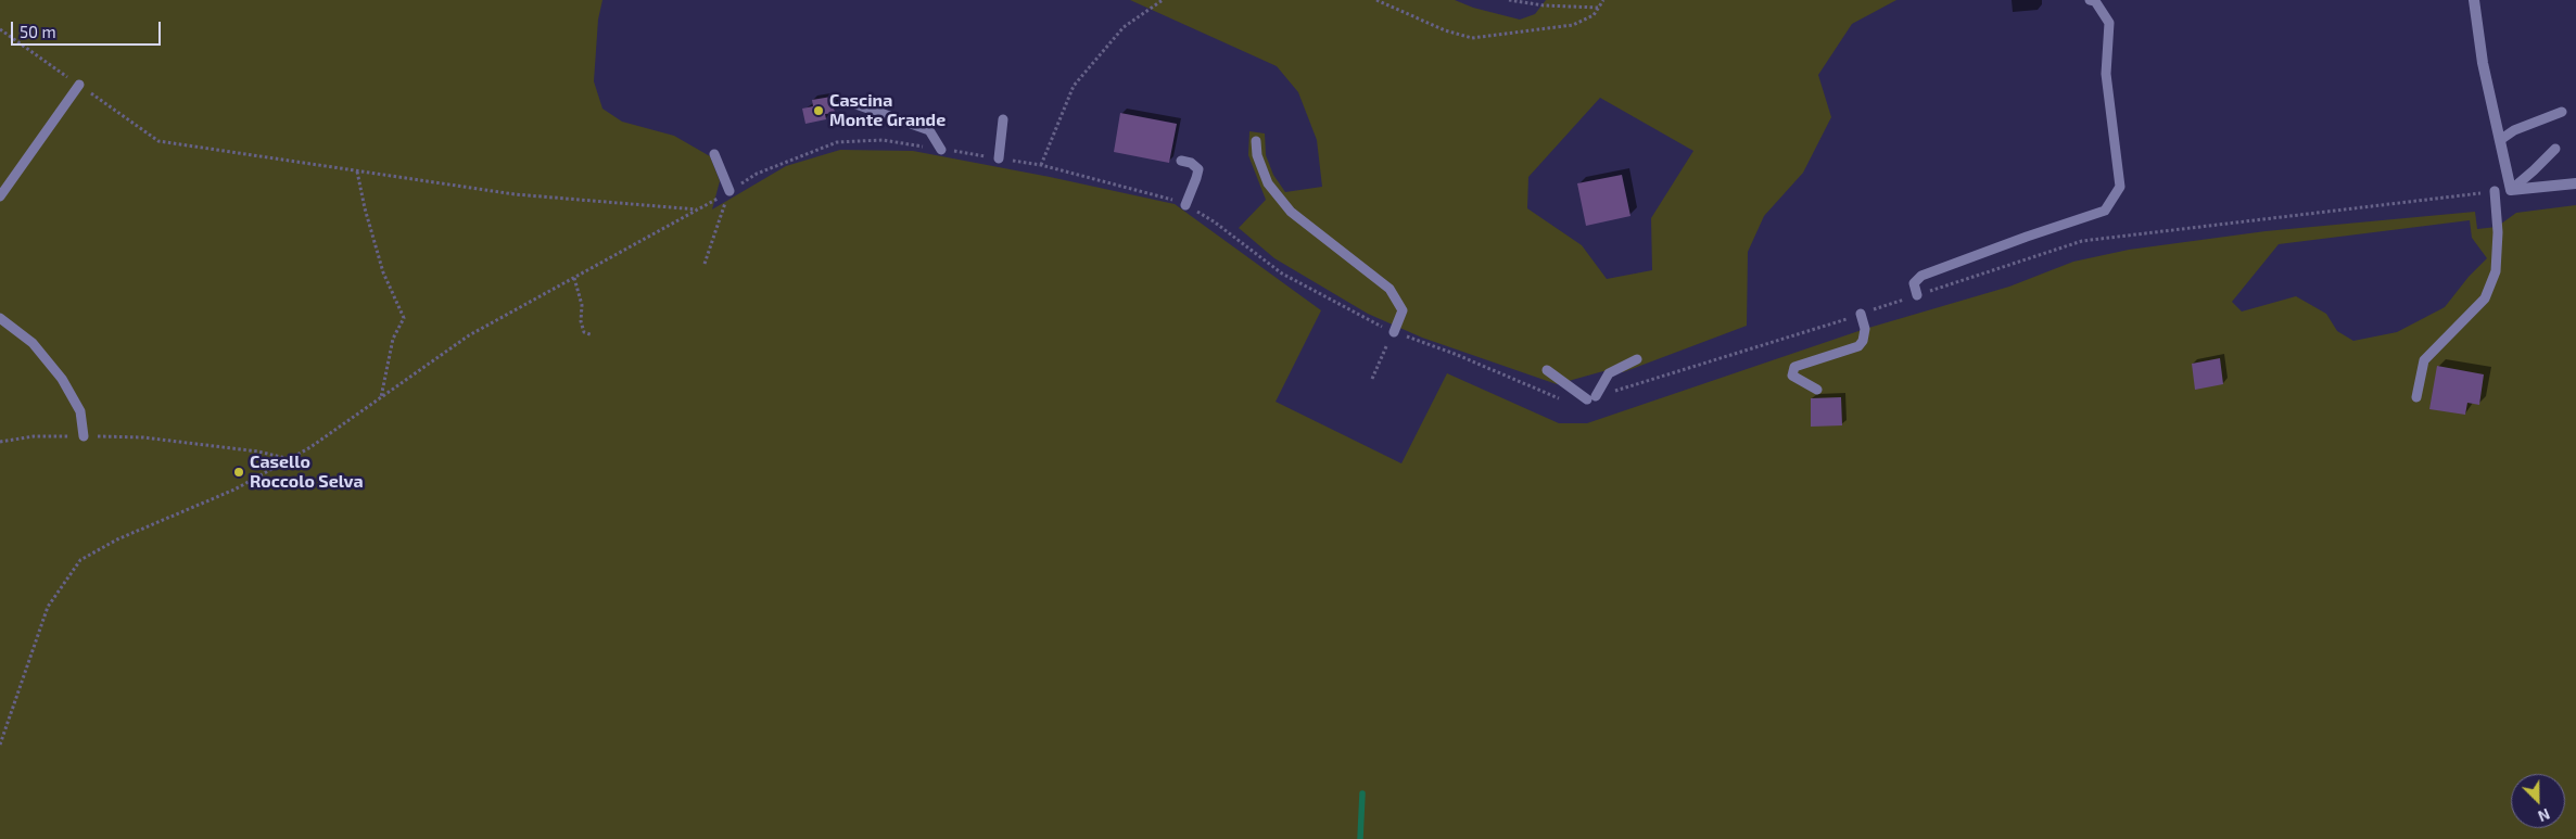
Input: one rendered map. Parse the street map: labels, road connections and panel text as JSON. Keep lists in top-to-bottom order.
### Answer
{
  "places": ["Cascina Monte Grande", "Casello Roccolo Selva"],
  "scale_bar": "50 m",
  "north": "bottom right"
}
